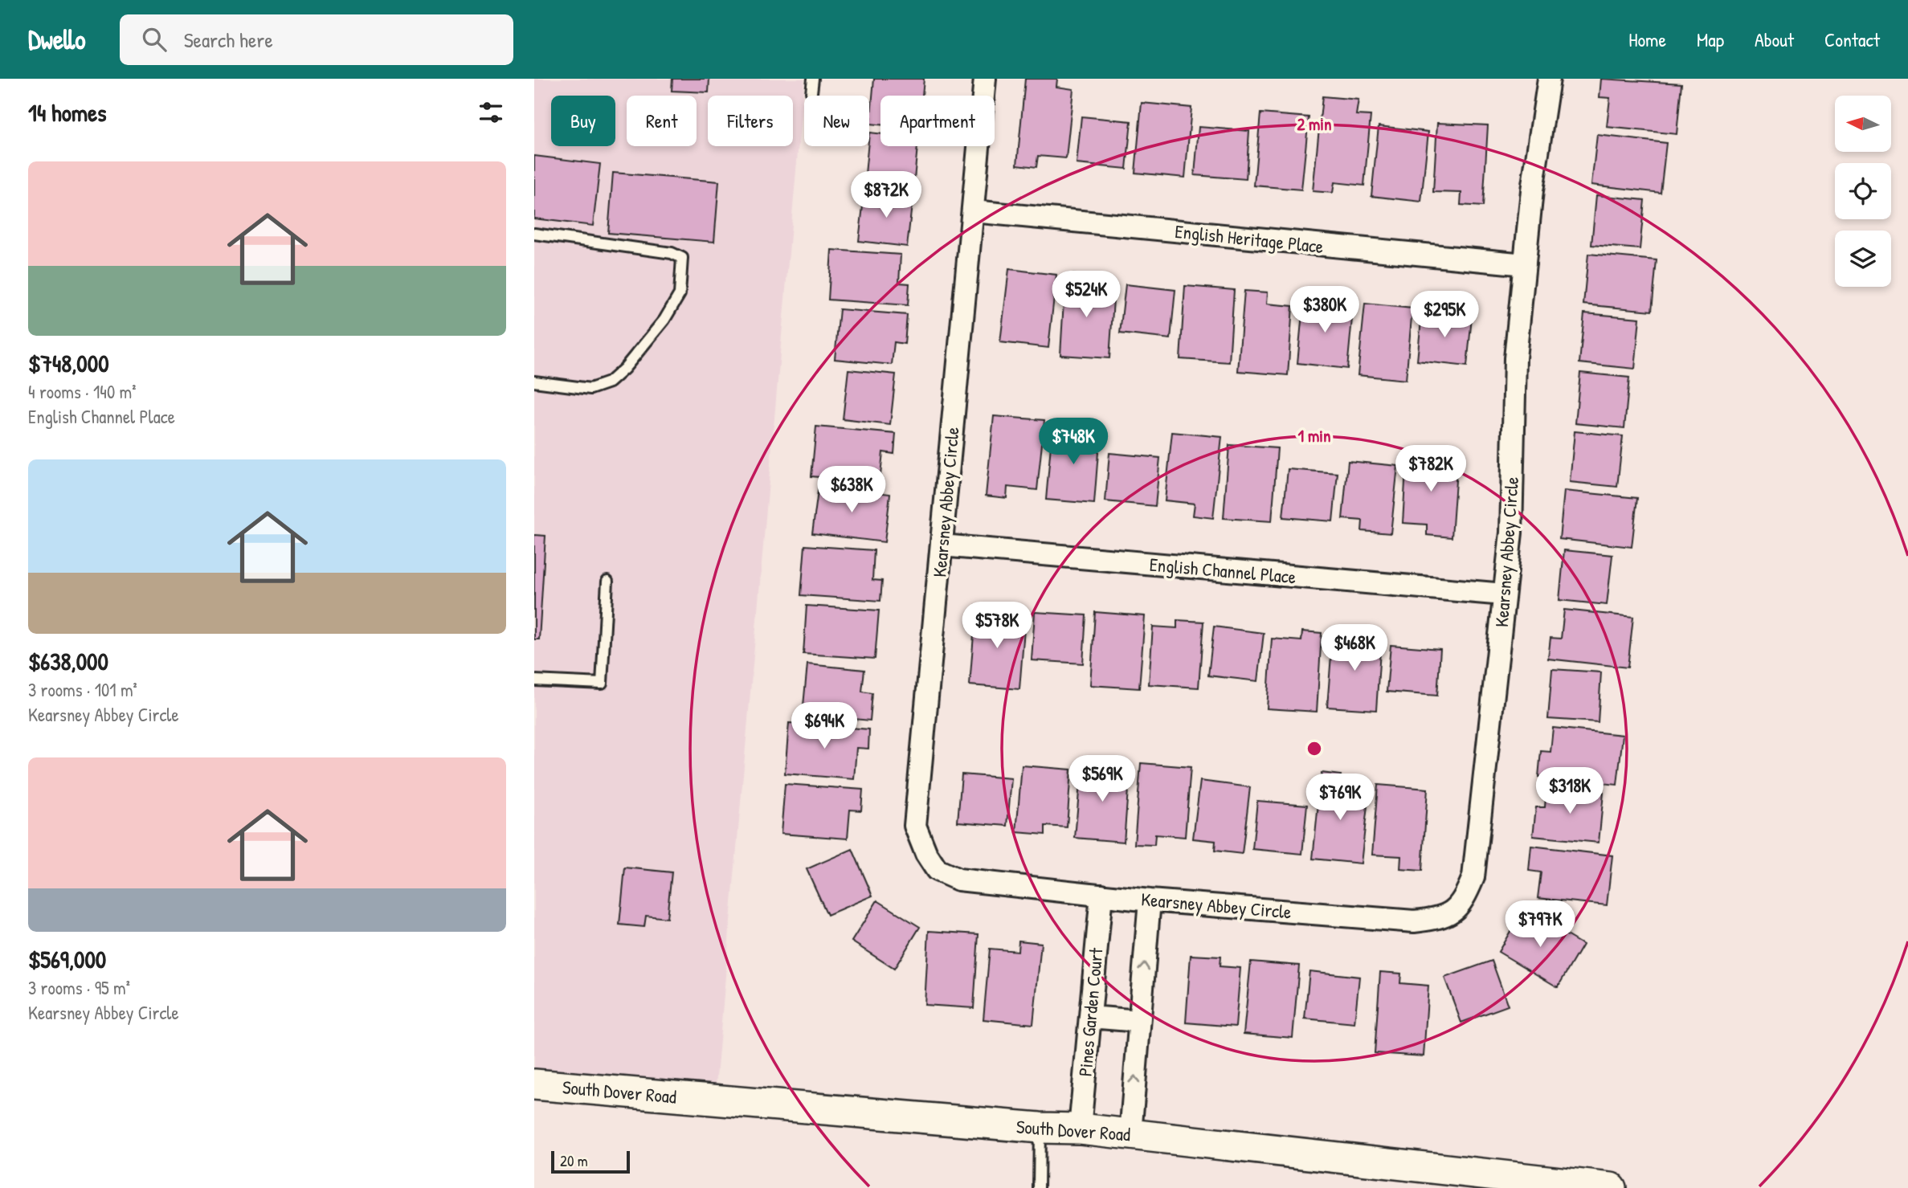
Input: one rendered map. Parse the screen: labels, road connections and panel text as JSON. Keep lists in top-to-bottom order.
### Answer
{
  "streets": {
    "street": [
      "English Heritage Place",
      "Kearsney Abbey Circle",
      "English Channel Place",
      "Pines Garden Court",
      "South Dover Road"
    ]
  },
  "crossings": [
    ["English Heritage Place", "Kearsney Abbey Circle"],
    ["Kearsney Abbey Circle", "English Channel Place"],
    ["Kearsney Abbey Circle", "Pines Garden Court"],
    ["Pines Garden Court", "South Dover Road"]
  ],
  "scale_bar": "20 m",
  "north": "left",
  "page": {
    "header": "Dwello",
    "search": "Search here",
    "nav": [
      "Home",
      "Map",
      "About",
      "Contact"
    ],
    "heading": "14 homes",
    "chip": [
      "Buy",
      "Rent",
      "Filters",
      "New",
      "Apartment"
    ],
    "list": [
      {
        "name": "$748,000",
        "note": "4 rooms · 140 m² · English Channel Place"
      },
      {
        "name": "$638,000",
        "note": "3 rooms · 101 m² · Kearsney Abbey Circle"
      },
      {
        "name": "$569,000",
        "note": "3 rooms · 95 m² · Kearsney Abbey Circle"
      }
    ],
    "price": [
      "$872K",
      "$524K",
      "$380K",
      "$295K",
      "$748K",
      "$782K",
      "$638K",
      "$578K",
      "$468K",
      "$694K",
      "$569K",
      "$318K",
      "$769K",
      "$797K"
    ],
    "scale": "20 m"
  },
  "rings": ["2 min", "1 min"]
}
